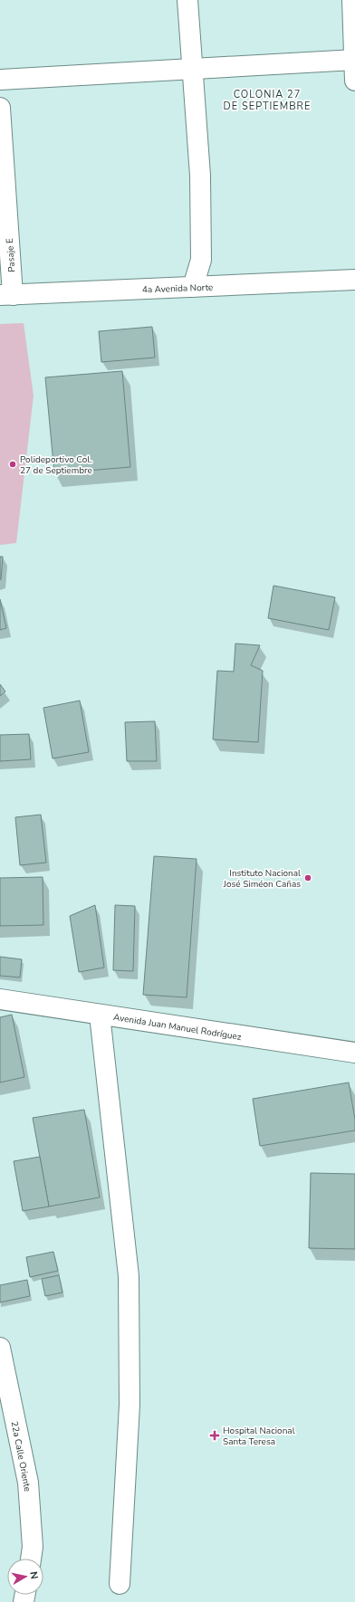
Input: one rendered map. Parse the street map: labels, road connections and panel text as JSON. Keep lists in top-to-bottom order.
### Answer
{
  "streets": {
    "street": [
      "Pasaje E",
      "4a Avenida Norte",
      "Avenida Juan Manuel Rodríguez",
      "22a Calle Oriente"
    ]
  },
  "crossings": [
    ["Pasaje E", "4a Avenida Norte"]
  ],
  "districts": ["COLONIA 27 DE SEPTIEMBRE"],
  "places": {
    "other": ["Polideportivo Col. 27 de Septiembre", "Instituto Nacional José Siméon Cañas"],
    "health": ["Hospital Nacional Santa Teresa"]
  },
  "north": "right"
}
